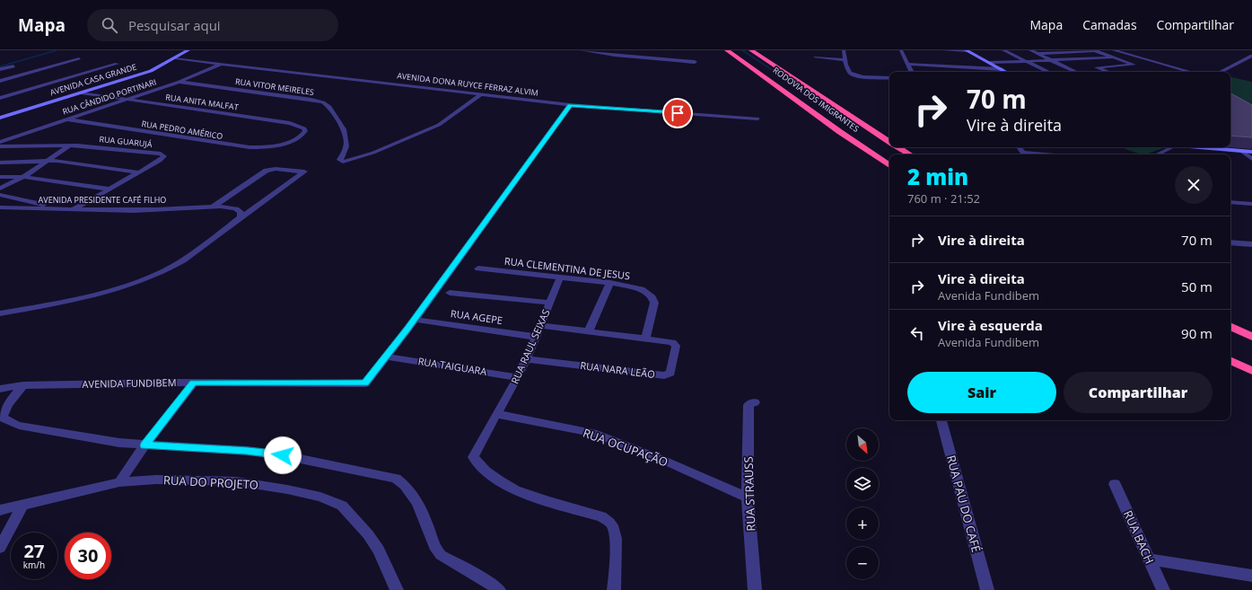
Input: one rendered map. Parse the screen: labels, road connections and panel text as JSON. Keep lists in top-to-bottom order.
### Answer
{
  "streets": {
    "highway": ["RODOVIA DOS IMIGRANTES"],
    "main road": ["AVENIDA CASA GRANDE"],
    "street": [
      "AVENIDA DONA RUYCE FERRAZ ALVIM",
      "RUA VITOR MEIRELES",
      "RUA CÂNDIDO PORTINARI",
      "RUA ANITA MALFAT",
      "RUA PEDRO AMÉRICO",
      "RUA GUARUJÁ",
      "AVENIDA PRESIDENTE CAFÉ FILHO",
      "RUA CLEMENTINA DE JESUS",
      "RUA AGEPE",
      "RUA RAUL SEIXAS",
      "RUA TAIGUARA",
      "RUA NARA LEÃO",
      "AVENIDA FUNDIBEM",
      "RUA OCUPAÇÃO",
      "RUA DO PROJETO",
      "RUA STRAUSS",
      "RUA PAU DO CAFÉ",
      "RUA BACH"
    ]
  },
  "crossings": [
    ["AVENIDA CASA GRANDE", "AVENIDA DONA RUYCE FERRAZ ALVIM"],
    ["AVENIDA CASA GRANDE", "RUA ANITA MALFAT"],
    ["AVENIDA DONA RUYCE FERRAZ ALVIM", "RUA VITOR MEIRELES"],
    ["AVENIDA DONA RUYCE FERRAZ ALVIM", "RUA CÂNDIDO PORTINARI"],
    ["AVENIDA DONA RUYCE FERRAZ ALVIM", "AVENIDA FUNDIBEM"],
    ["RUA VITOR MEIRELES", "RUA CÂNDIDO PORTINARI"],
    ["RUA CÂNDIDO PORTINARI", "RUA ANITA MALFAT"],
    ["RUA CÂNDIDO PORTINARI", "RUA PEDRO AMÉRICO"],
    ["RUA ANITA MALFAT", "RUA PEDRO AMÉRICO"],
    ["RUA GUARUJÁ", "AVENIDA PRESIDENTE CAFÉ FILHO"],
    ["RUA CLEMENTINA DE JESUS", "RUA RAUL SEIXAS"],
    ["RUA CLEMENTINA DE JESUS", "RUA NARA LEÃO"],
    ["RUA AGEPE", "RUA RAUL SEIXAS"],
    ["RUA AGEPE", "AVENIDA FUNDIBEM"],
    ["RUA RAUL SEIXAS", "RUA TAIGUARA"],
    ["RUA RAUL SEIXAS", "RUA NARA LEÃO"],
    ["RUA RAUL SEIXAS", "RUA OCUPAÇÃO"],
    ["RUA TAIGUARA", "AVENIDA FUNDIBEM"],
    ["RUA OCUPAÇÃO", "RUA STRAUSS"]
  ],
  "north": "bottom right",
  "page": {
    "header": "Mapa",
    "search": "Pesquisar aqui",
    "nav": ["Mapa", "Camadas", "Compartilhar"],
    "turn": ["70 m", "Vire à direita"],
    "heading": ["2 min", "760 m · 21:52"],
    "list": [
      {
        "name": "Vire à direita",
        "value": "70 m"
      },
      {
        "name": "Vire à direita",
        "note": "Avenida Fundibem",
        "value": "50 m"
      },
      {
        "name": "Vire à esquerda",
        "note": "Avenida Fundibem",
        "value": "90 m"
      }
    ],
    "buttons": ["Sair", "Compartilhar"],
    "map_buttons": ["+", "−"],
    "speed": "27 km/h",
    "limit": "30"
  }
}
